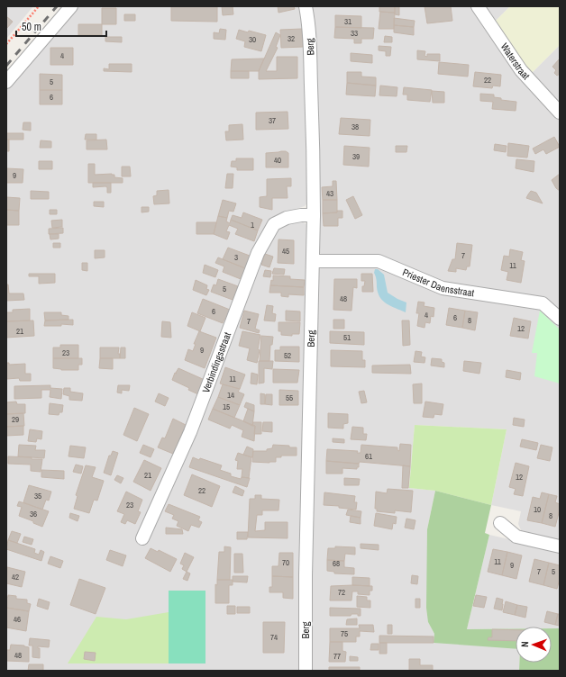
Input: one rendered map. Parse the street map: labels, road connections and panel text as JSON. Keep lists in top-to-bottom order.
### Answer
{
  "streets": {
    "street": [
      "Berg",
      "Waterstraat",
      "Priester Daensstraat",
      "Verbindingsstraat"
    ]
  },
  "crossings": [
    ["Berg", "Priester Daensstraat"],
    ["Berg", "Verbindingsstraat"]
  ],
  "house_numbers": [
    "31",
    "33",
    "32",
    "30",
    "4",
    "22",
    "5",
    "6",
    "37",
    "38",
    "39",
    "40",
    "9",
    "43",
    "1",
    "45",
    "7",
    "3",
    "11",
    "5",
    "48",
    "6",
    "4",
    "6",
    "8",
    "7",
    "12",
    "21",
    "51",
    "9",
    "23",
    "52",
    "11",
    "14",
    "55",
    "15",
    "29",
    "61",
    "21",
    "12",
    "22",
    "35",
    "23",
    "10",
    "36",
    "8",
    "11",
    "70",
    "68",
    "9",
    "7",
    "5",
    "42",
    "72",
    "46",
    "75",
    "74",
    "48",
    "77"
  ],
  "scale_bar": "50 m",
  "north": "left"
}
